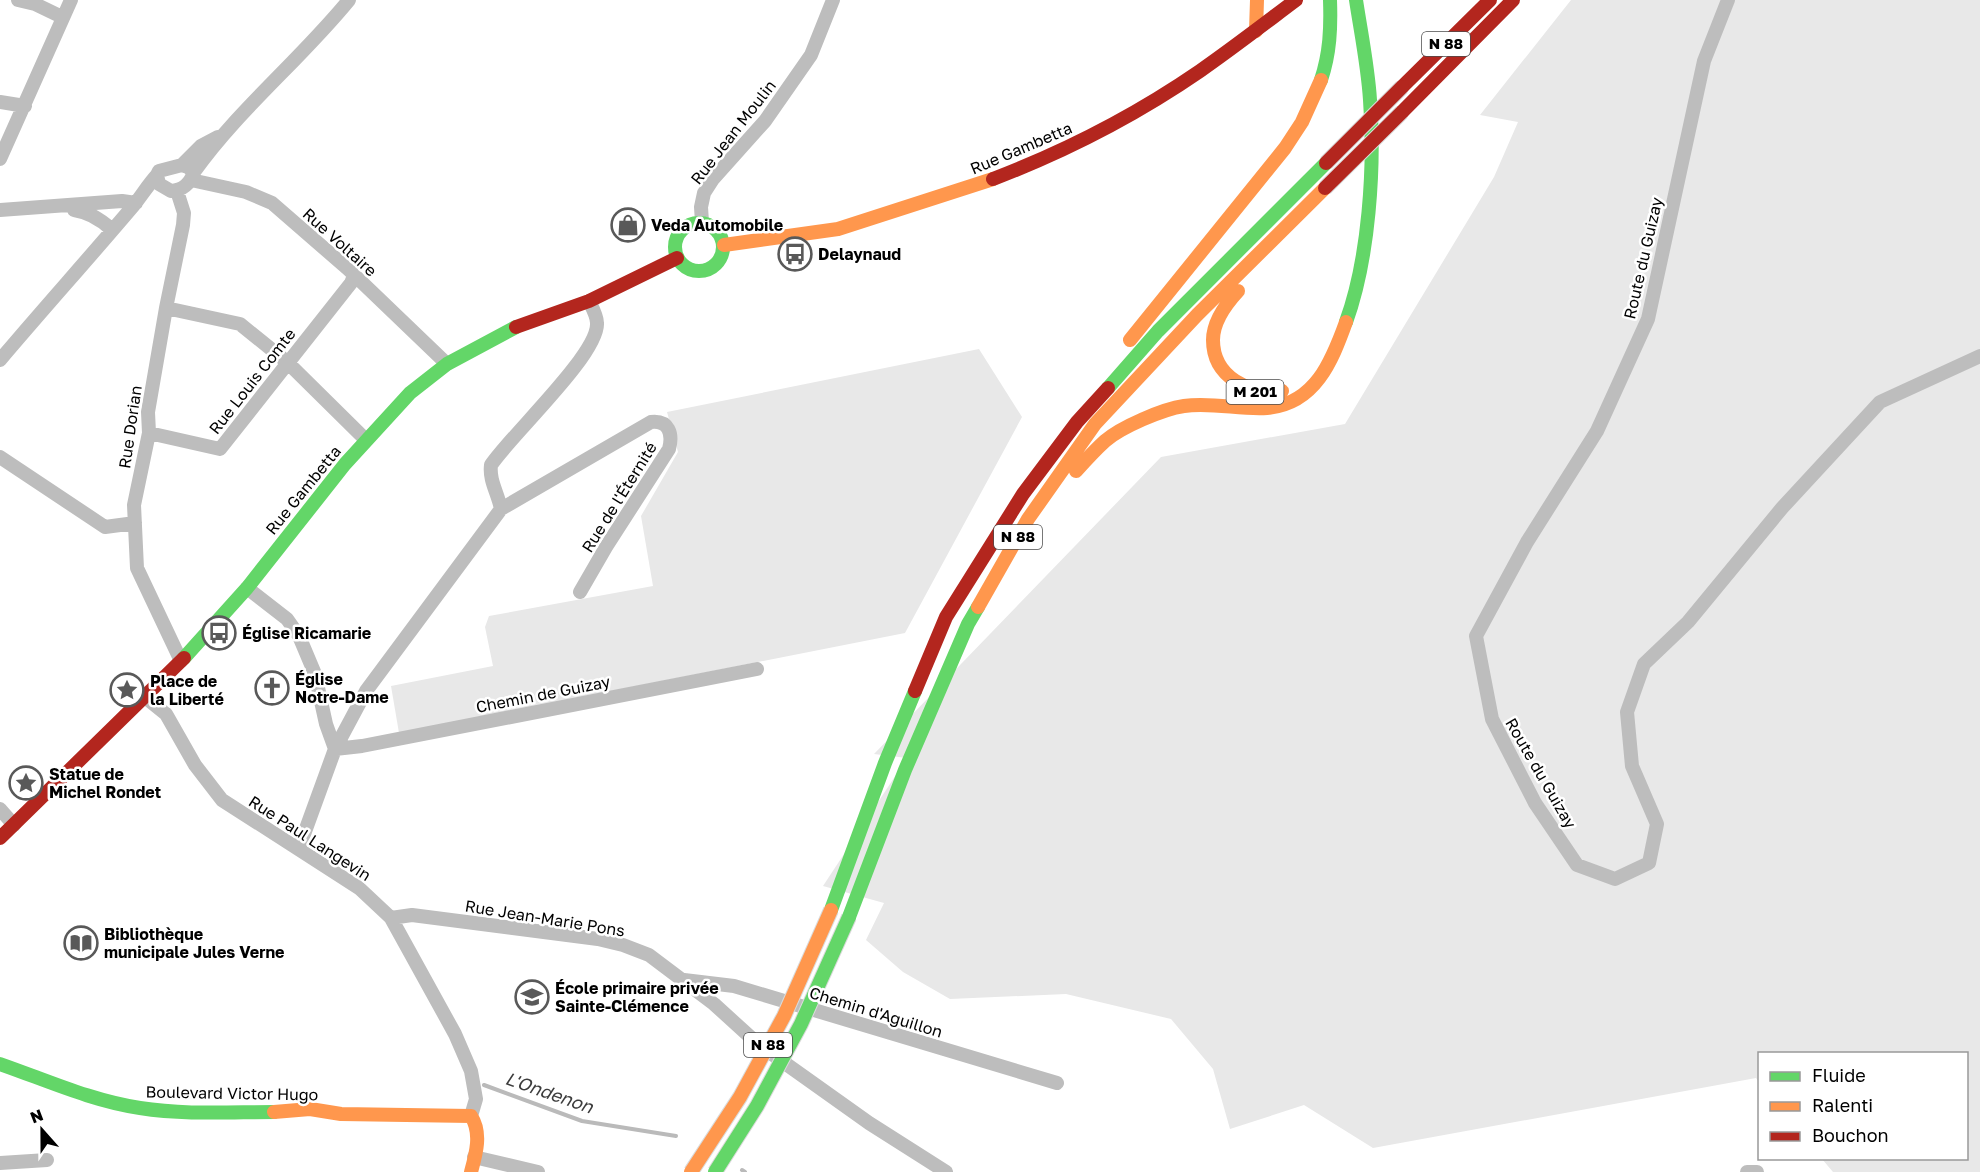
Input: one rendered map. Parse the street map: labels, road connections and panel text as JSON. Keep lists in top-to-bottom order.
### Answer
{
  "streets": {
    "main road": [
      "N 88",
      "Rue Gambetta",
      "M 201",
      "Boulevard Victor Hugo"
    ],
    "street": [
      "Rue Jean Moulin",
      "Rue Voltaire",
      "Route du Guizay",
      "Rue Louis Comte",
      "Rue Dorian",
      "Rue de l'Éternité",
      "Chemin de Guizay",
      "Rue Paul Langevin",
      "Rue Jean-Marie Pons",
      "Chemin d'Aguillon"
    ]
  },
  "crossings": [
    ["N 88", "M 201"],
    ["Rue Jean Moulin", "Rue Gambetta"],
    ["Rue Gambetta", "Rue Voltaire"],
    ["Rue Gambetta", "Rue Dorian"],
    ["Rue Gambetta", "Rue Paul Langevin"],
    ["Rue Voltaire", "Rue Louis Comte"],
    ["Rue Louis Comte", "Rue Dorian"],
    ["Rue de l'Éternité", "Chemin de Guizay"],
    ["Rue de l'Éternité", "Rue Paul Langevin"],
    ["Rue Paul Langevin", "Rue Jean-Marie Pons"],
    ["Rue Paul Langevin", "Boulevard Victor Hugo"],
    ["Rue Jean-Marie Pons", "Chemin d'Aguillon"]
  ],
  "water": ["L'Ondenon"],
  "places": {
    "shop": ["Veda Automobile"],
    "bus stop": ["Delaynaud", "Église Ricamarie"],
    "church": ["Église Notre-Dame"],
    "place": ["Place de la Liberté", "Statue de Michel Rondet"],
    "library": ["Bibliothèque municipale Jules Verne"],
    "school or university": ["École primaire privée Sainte-Clémence"]
  },
  "legend": ["Fluide", "Ralenti", "Bouchon"],
  "north": "top"
}
